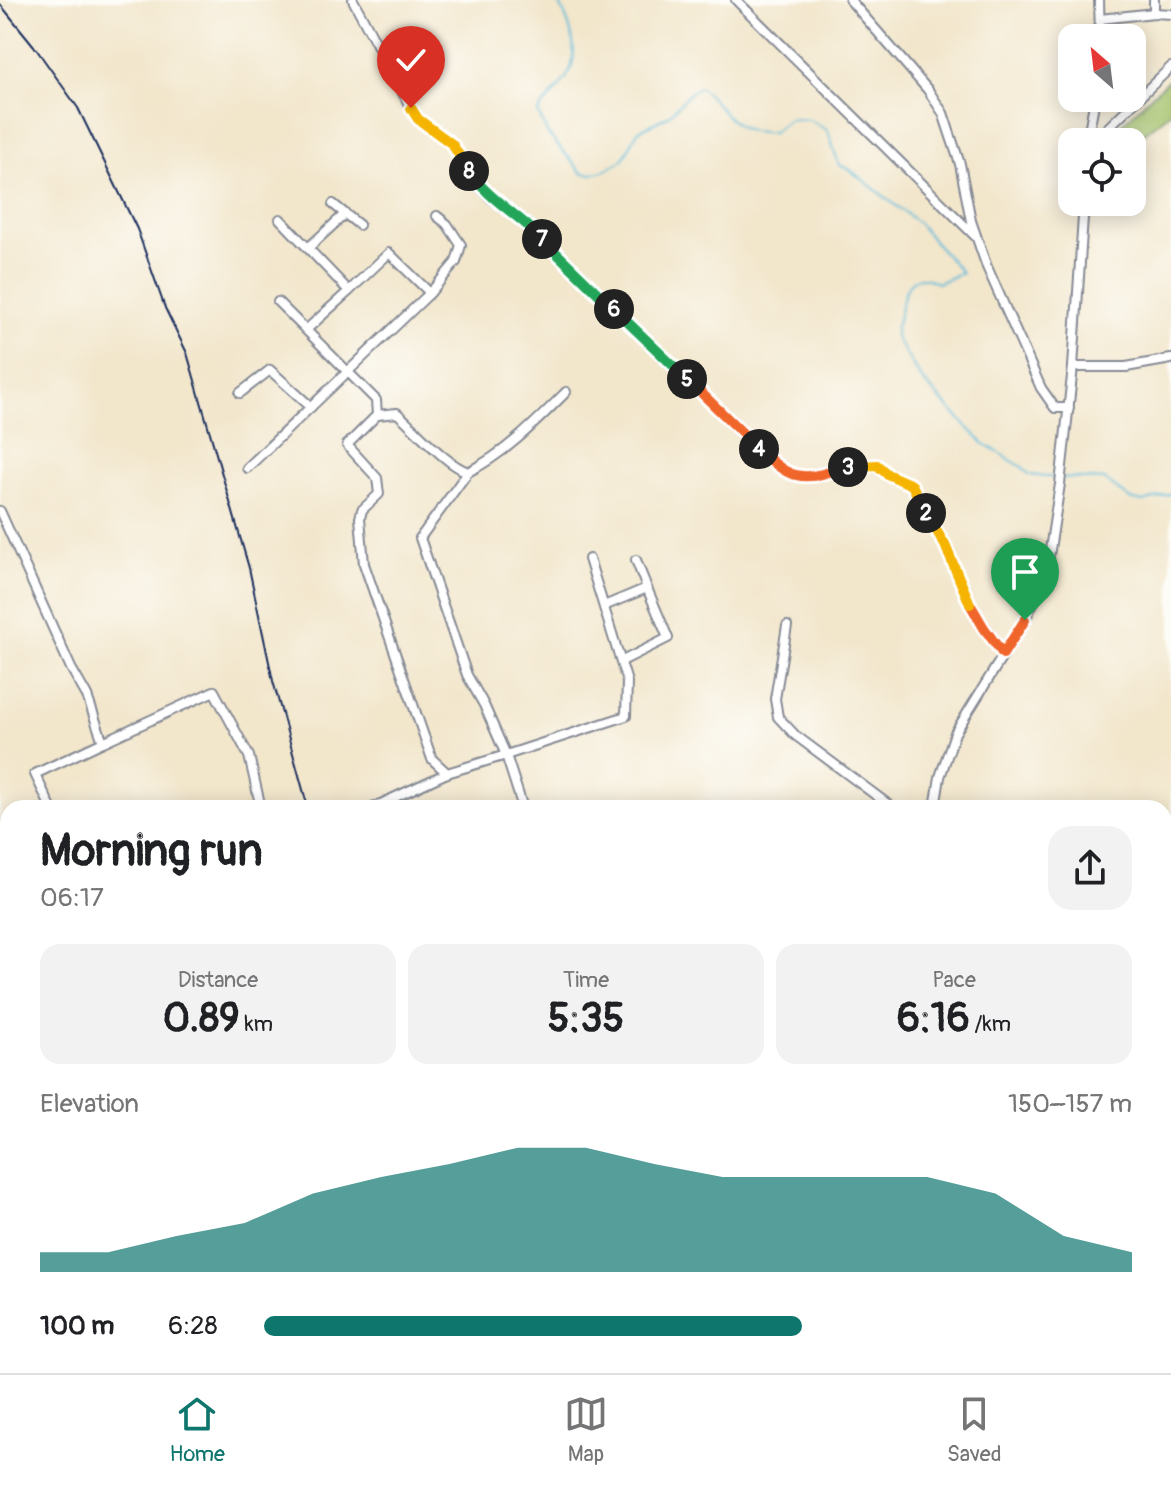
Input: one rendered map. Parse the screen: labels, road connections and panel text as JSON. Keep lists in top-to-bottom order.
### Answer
{
  "north": "top left",
  "page": {
    "pins": [
      "8",
      "7",
      "6",
      "5",
      "4",
      "3",
      "2"
    ],
    "heading": ["Morning run", "06:17"],
    "stats": [
      ["Distance", "0.89 km"],
      ["Time", "5:35"],
      ["Pace", "6:16 /km"]
    ],
    "chart": ["Elevation", "150–157 m"],
    "list": [
      {
        "name": "100 m",
        "note": "6:28"
      }
    ],
    "tabs": ["Home", "Map", "Saved"]
  }
}
